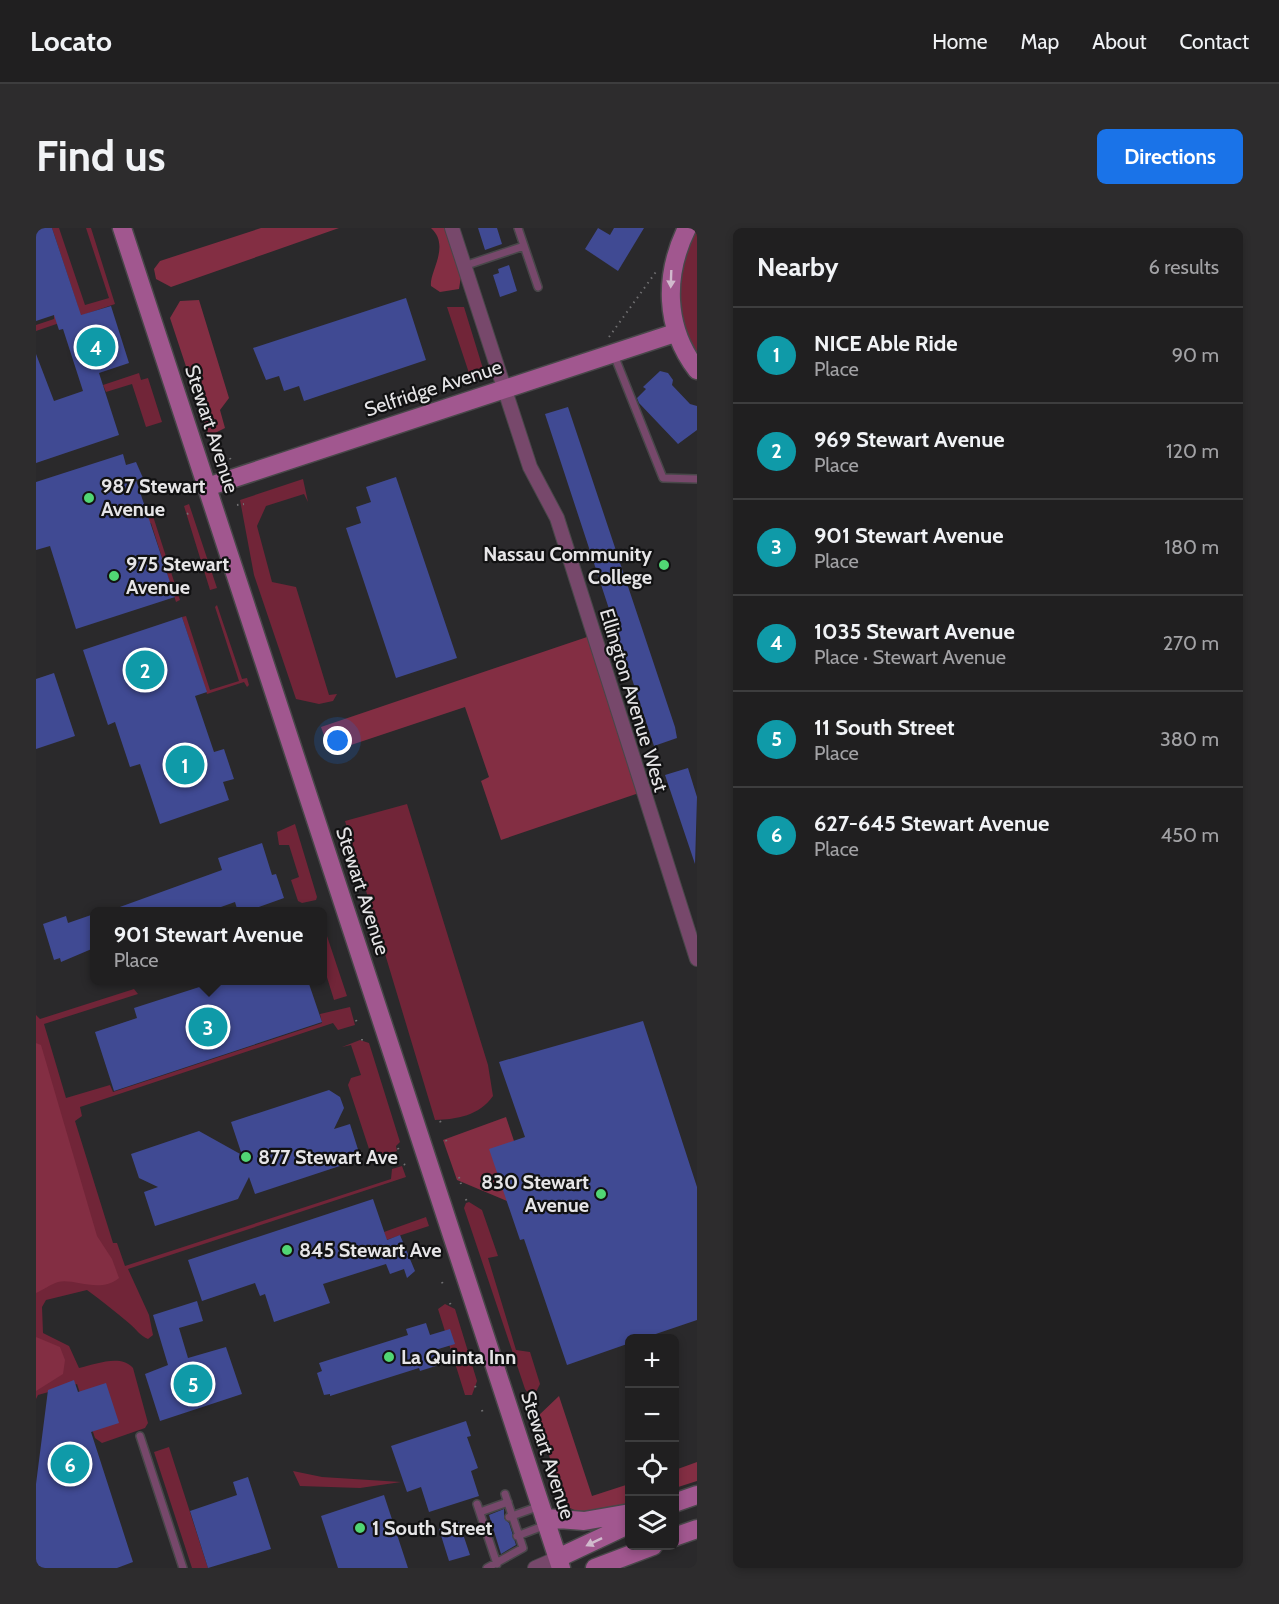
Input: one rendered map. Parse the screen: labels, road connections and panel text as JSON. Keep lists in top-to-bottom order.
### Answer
{
  "streets": {
    "main road": ["Selfridge Avenue", "Stewart Avenue"],
    "street": ["Ellington Avenue West"]
  },
  "crossings": [
    ["Selfridge Avenue", "Stewart Avenue"],
    ["Selfridge Avenue", "Ellington Avenue West"]
  ],
  "places": [
    "987 Stewart Avenue",
    "Nassau Community College",
    "975 Stewart Avenue",
    "877 Stewart Ave",
    "830 Stewart Avenue",
    "845 Stewart Ave",
    "La Quinta Inn",
    "1 South Street"
  ],
  "page": {
    "header": "Locato",
    "nav": [
      "Home",
      "Map",
      "About",
      "Contact"
    ],
    "buttons": "Directions",
    "title": "Find us",
    "heading": ["Nearby", "6 results"],
    "list": [
      {
        "mark": "1",
        "name": "NICE Able Ride",
        "note": "Place",
        "value": "90 m"
      },
      {
        "mark": "2",
        "name": "969 Stewart Avenue",
        "note": "Place",
        "value": "120 m"
      },
      {
        "mark": "3",
        "name": "901 Stewart Avenue",
        "note": "Place",
        "value": "180 m"
      },
      {
        "mark": "4",
        "name": "1035 Stewart Avenue",
        "note": "Place · Stewart Avenue",
        "value": "270 m"
      },
      {
        "mark": "5",
        "name": "11 South Street",
        "note": "Place",
        "value": "380 m"
      },
      {
        "mark": "6",
        "name": "627-645 Stewart Avenue",
        "note": "Place",
        "value": "450 m"
      }
    ],
    "pins": [
      "4",
      "2",
      "1",
      "3",
      "5",
      "6"
    ],
    "popup": ["901 Stewart Avenue", "Place"],
    "map_buttons": ["+", "−"]
  }
}
